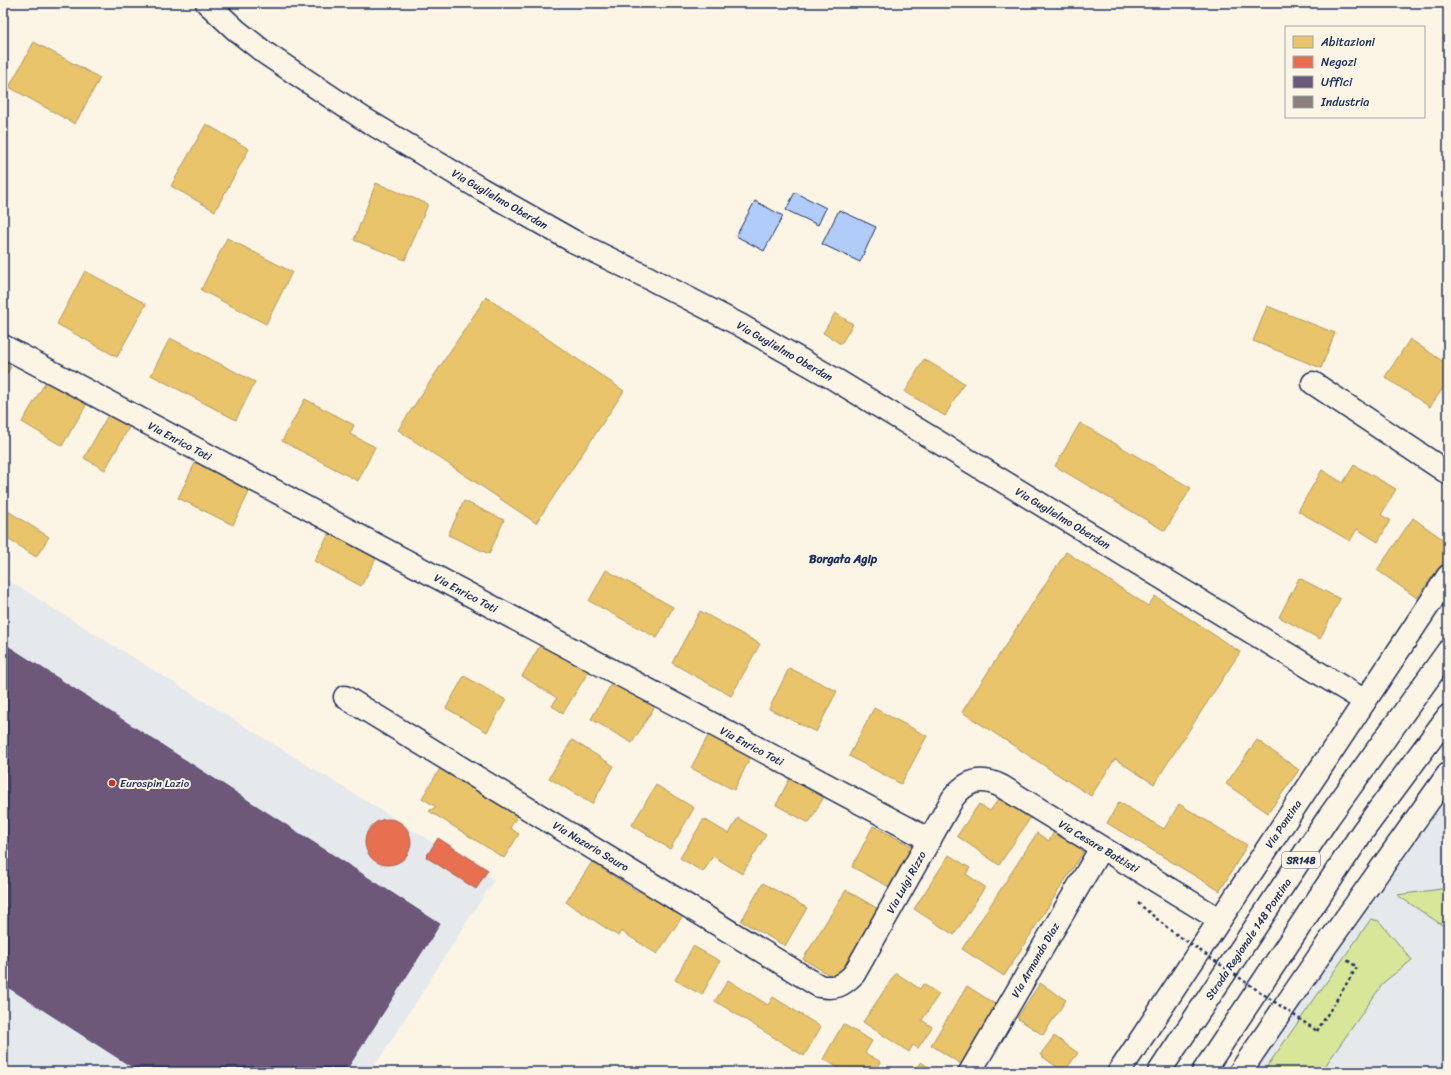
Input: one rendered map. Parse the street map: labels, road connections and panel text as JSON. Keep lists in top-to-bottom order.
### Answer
{
  "streets": {
    "main road": [
      "Via Guglielmo Oberdan",
      "Via Enrico Toti",
      "Via Pontina",
      "Via Nazario Sauro",
      "Via Cesare Battisti",
      "SR148",
      "Via Luigi Rizzo",
      "Strada Regionale 148 Pontina",
      "Via Armando Diaz"
    ]
  },
  "crossings": [
    ["Via Guglielmo Oberdan", "Via Pontina"],
    ["Via Enrico Toti", "Via Luigi Rizzo"],
    ["Via Pontina", "Via Cesare Battisti"],
    ["Via Nazario Sauro", "Via Luigi Rizzo"],
    ["Via Cesare Battisti", "Via Luigi Rizzo"],
    ["Via Cesare Battisti", "Via Armando Diaz"]
  ],
  "districts": ["Borgata Agip"],
  "places": ["Eurospin Lazio"],
  "legend": [
    "Abitazioni",
    "Negozi",
    "Uffici",
    "Industria"
  ]
}
